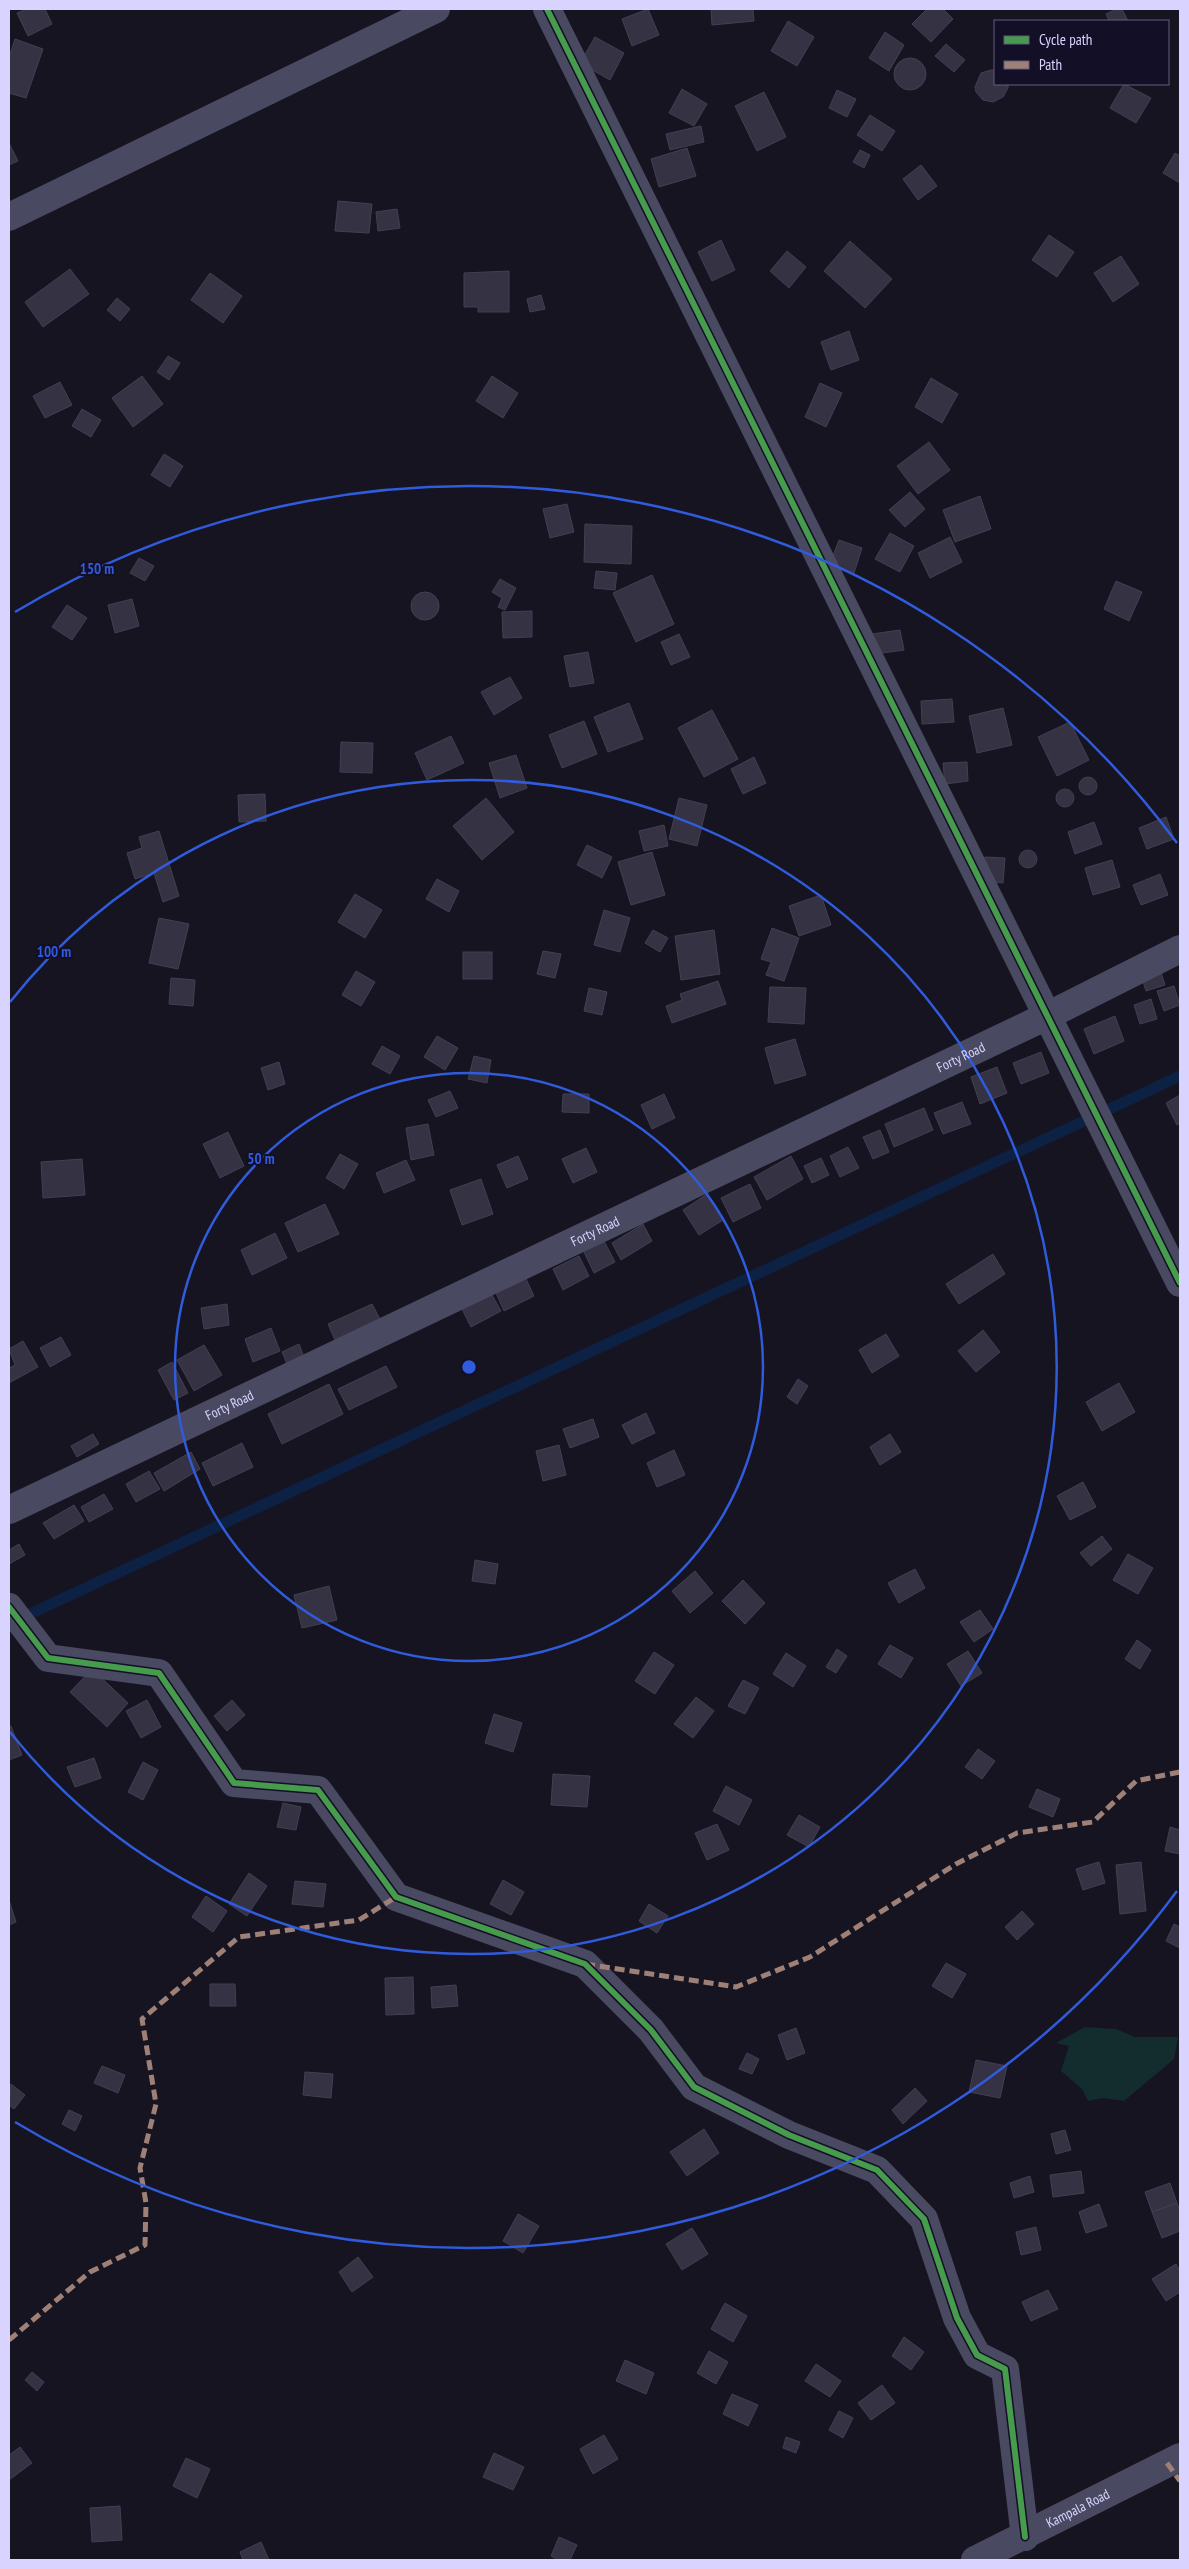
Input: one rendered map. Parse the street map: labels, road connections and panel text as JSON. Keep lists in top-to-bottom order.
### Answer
{
  "streets": {
    "street": ["Forty Road", "Kampala Road"]
  },
  "legend": ["Cycle path", "Path"],
  "rings": ["150 m", "100 m", "50 m"]
}
